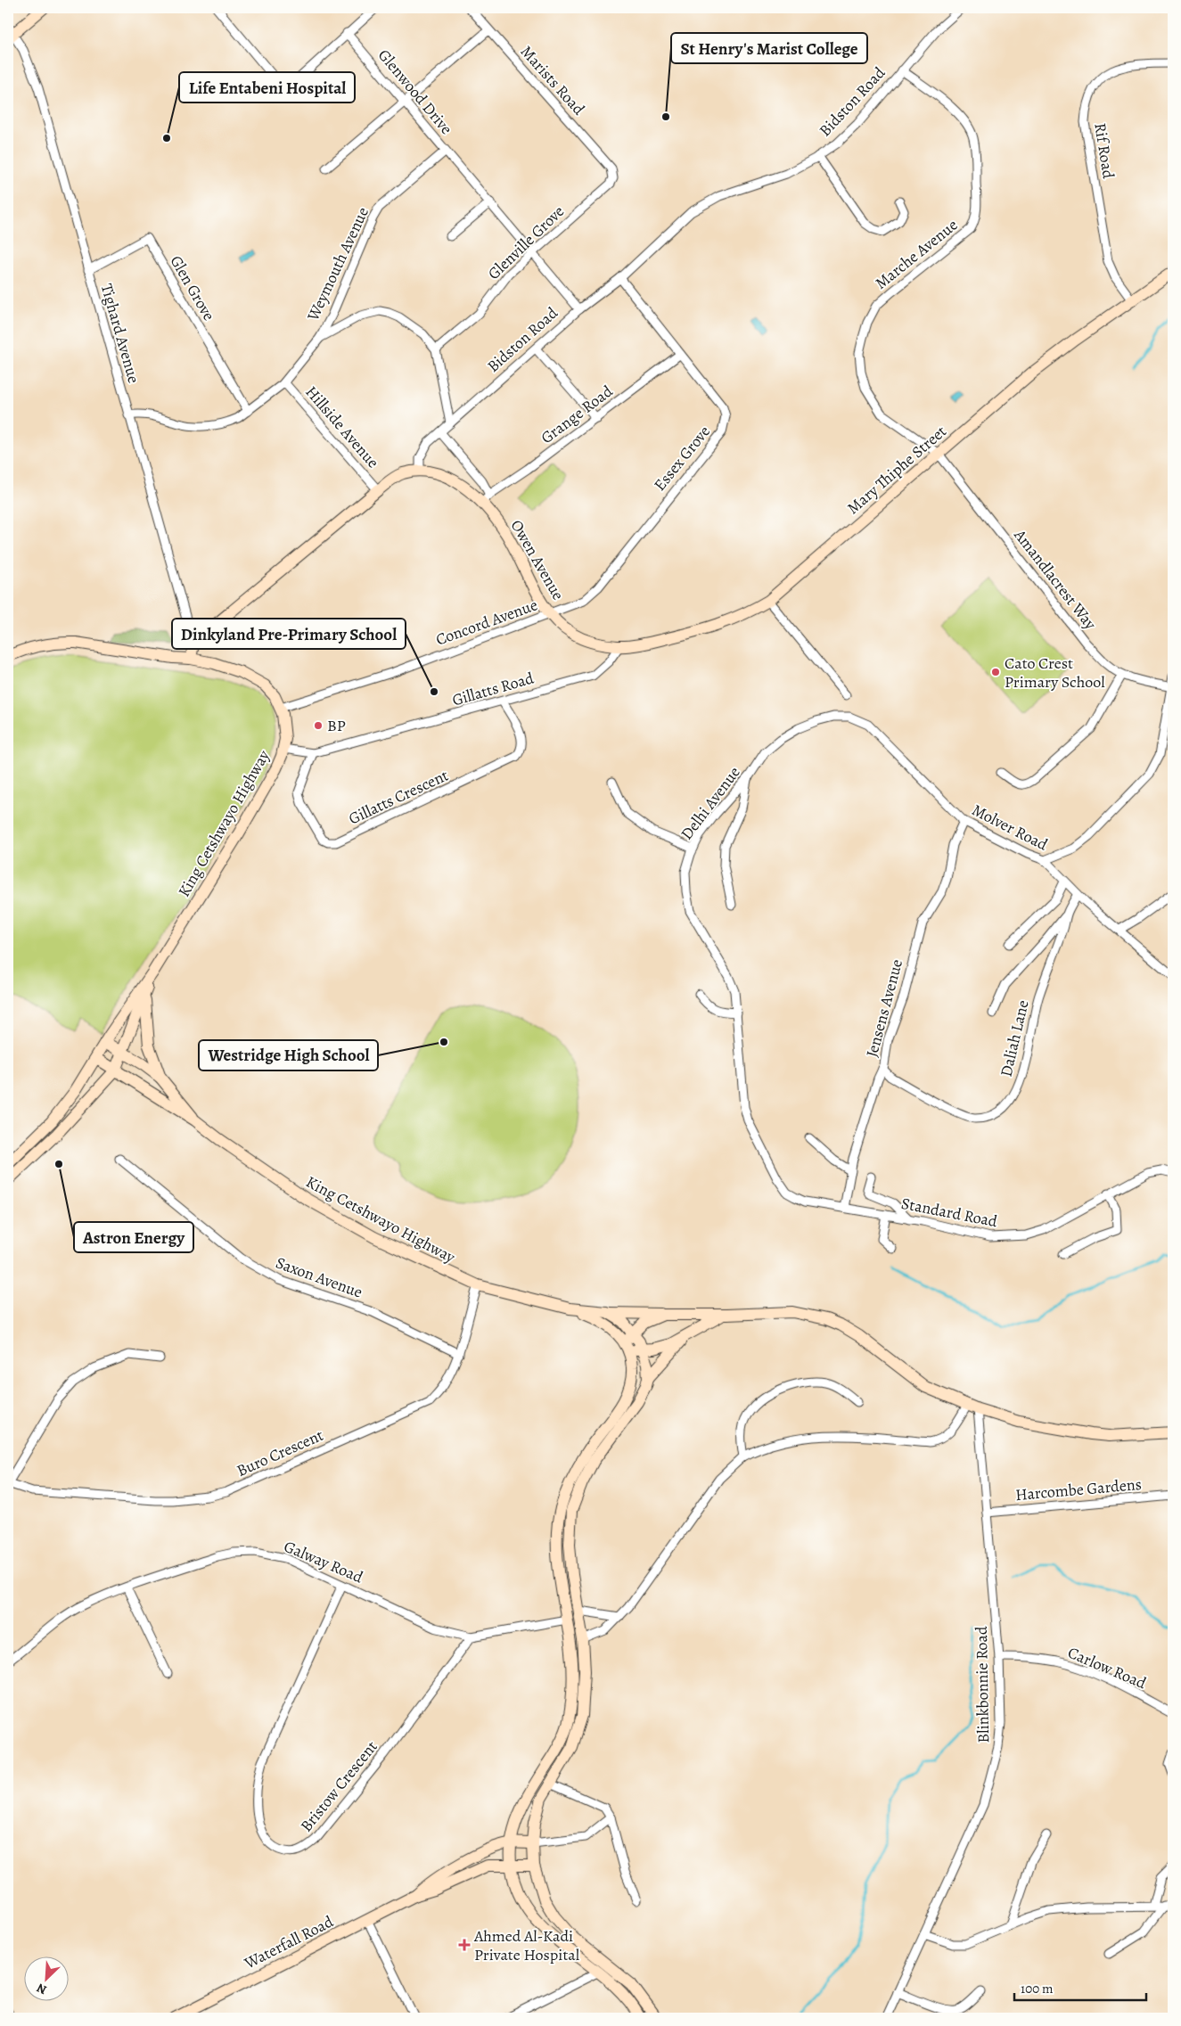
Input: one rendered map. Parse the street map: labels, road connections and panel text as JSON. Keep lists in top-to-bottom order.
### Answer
{
  "streets": {
    "main road": [
      "Mary Thiphe Street",
      "Owen Avenue",
      "King Cetshwayo Highway",
      "Waterfall Road"
    ],
    "street": [
      "Marists Road",
      "Glenwood Drive",
      "Bidston Road",
      "Rif Road",
      "Glenville Grove",
      "Marche Avenue",
      "Weymouth Avenue",
      "Glen Grove",
      "Tighard Avenue",
      "Grange Road",
      "Hillside Avenue",
      "Essex Grove",
      "Amandlacrest Way",
      "Concord Avenue",
      "Gillatts Road",
      "Gillatts Crescent",
      "Delhi Avenue",
      "Molver Road",
      "Jensens Avenue",
      "Daliah Lane",
      "Standard Road",
      "Saxon Avenue",
      "Buro Crescent",
      "Harcombe Gardens",
      "Galway Road",
      "Carlow Road",
      "Blinkbonnie Road",
      "Bristow Crescent"
    ]
  },
  "crossings": [
    ["Marists Road", "Glenville Grove"],
    ["Glenwood Drive", "Bidston Road"],
    ["Glenwood Drive", "Glenville Grove"],
    ["Glenwood Drive", "Weymouth Avenue"],
    ["Bidston Road", "Marche Avenue"],
    ["Bidston Road", "Essex Grove"],
    ["Bidston Road", "Owen Avenue"],
    ["Rif Road", "Mary Thiphe Street"],
    ["Marche Avenue", "Mary Thiphe Street"],
    ["Marche Avenue", "Amandlacrest Way"],
    ["Glen Grove", "Tighard Avenue"],
    ["Grange Road", "Essex Grove"],
    ["Grange Road", "Owen Avenue"],
    ["Essex Grove", "Owen Avenue"],
    ["Essex Grove", "Concord Avenue"],
    ["Mary Thiphe Street", "Owen Avenue"],
    ["Mary Thiphe Street", "Amandlacrest Way"],
    ["Mary Thiphe Street", "Gillatts Road"],
    ["Owen Avenue", "Concord Avenue"],
    ["Owen Avenue", "Gillatts Road"],
    ["Concord Avenue", "King Cetshwayo Highway"],
    ["Gillatts Road", "Gillatts Crescent"],
    ["Gillatts Road", "King Cetshwayo Highway"],
    ["Delhi Avenue", "Molver Road"],
    ["Delhi Avenue", "Standard Road"],
    ["King Cetshwayo Highway", "Buro Crescent"],
    ["Molver Road", "Jensens Avenue"],
    ["Molver Road", "Daliah Lane"],
    ["Jensens Avenue", "Daliah Lane"],
    ["Jensens Avenue", "Standard Road"],
    ["Saxon Avenue", "Buro Crescent"],
    ["Harcombe Gardens", "Blinkbonnie Road"],
    ["Galway Road", "Bristow Crescent"],
    ["Carlow Road", "Blinkbonnie Road"]
  ],
  "places": {
    "other": [
      "St Henry's Marist College",
      "Life Entabeni Hospital",
      "Cato Crest Primary School",
      "Dinkyland Pre-Primary School",
      "BP",
      "Westridge High School",
      "Astron Energy"
    ],
    "health": ["Ahmed Al-Kadi Private Hospital"]
  },
  "scale_bar": "100 m",
  "north": "bottom left"
}
